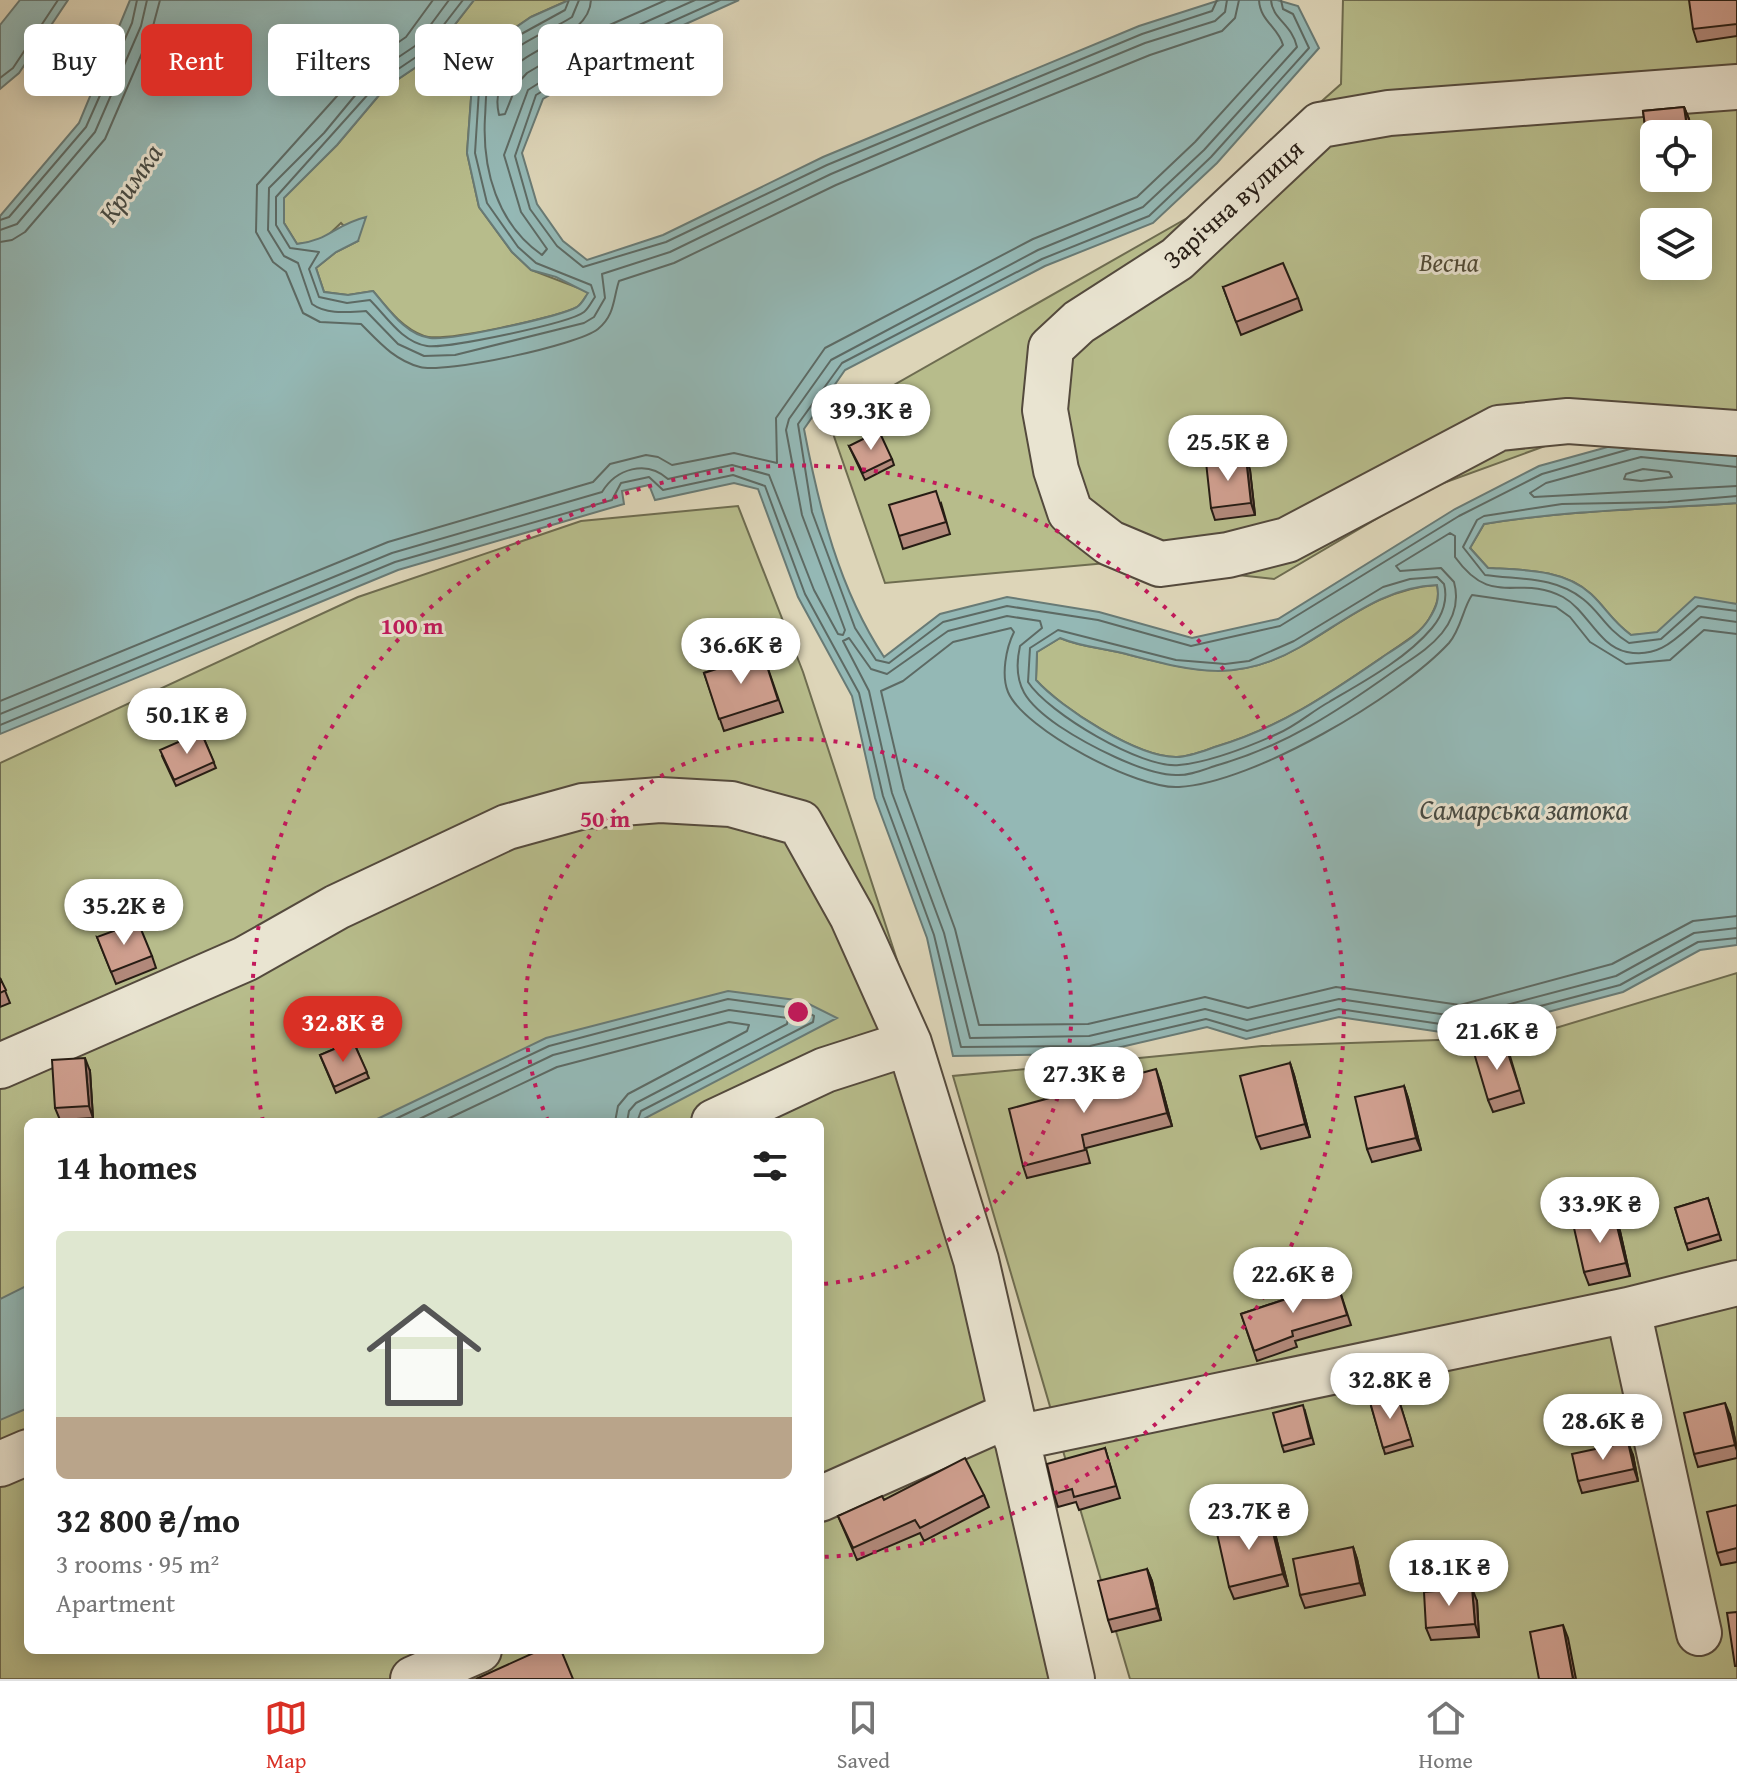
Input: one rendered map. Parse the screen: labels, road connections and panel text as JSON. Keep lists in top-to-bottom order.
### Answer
{
  "streets": {
    "lane": ["Зарічна вулиця"]
  },
  "water": ["Кримка", "Самарська затока"],
  "parks": ["Весна"],
  "page": {
    "chip": [
      "Buy",
      "Rent",
      "Filters",
      "New",
      "Apartment"
    ],
    "price": [
      "39.3K ₴",
      "25.5K ₴",
      "36.6K ₴",
      "50.1K ₴",
      "35.2K ₴",
      "32.8K ₴",
      "21.6K ₴",
      "27.3K ₴",
      "33.9K ₴",
      "22.6K ₴",
      "32.8K ₴",
      "28.6K ₴",
      "23.7K ₴",
      "18.1K ₴"
    ],
    "heading": "14 homes",
    "list": [
      {
        "name": "32 800 ₴/mo",
        "note": "3 rooms · 95 m² · Apartment"
      }
    ],
    "tabs": ["Map", "Saved", "Home"]
  },
  "rings": ["100 m", "50 m"]
}
